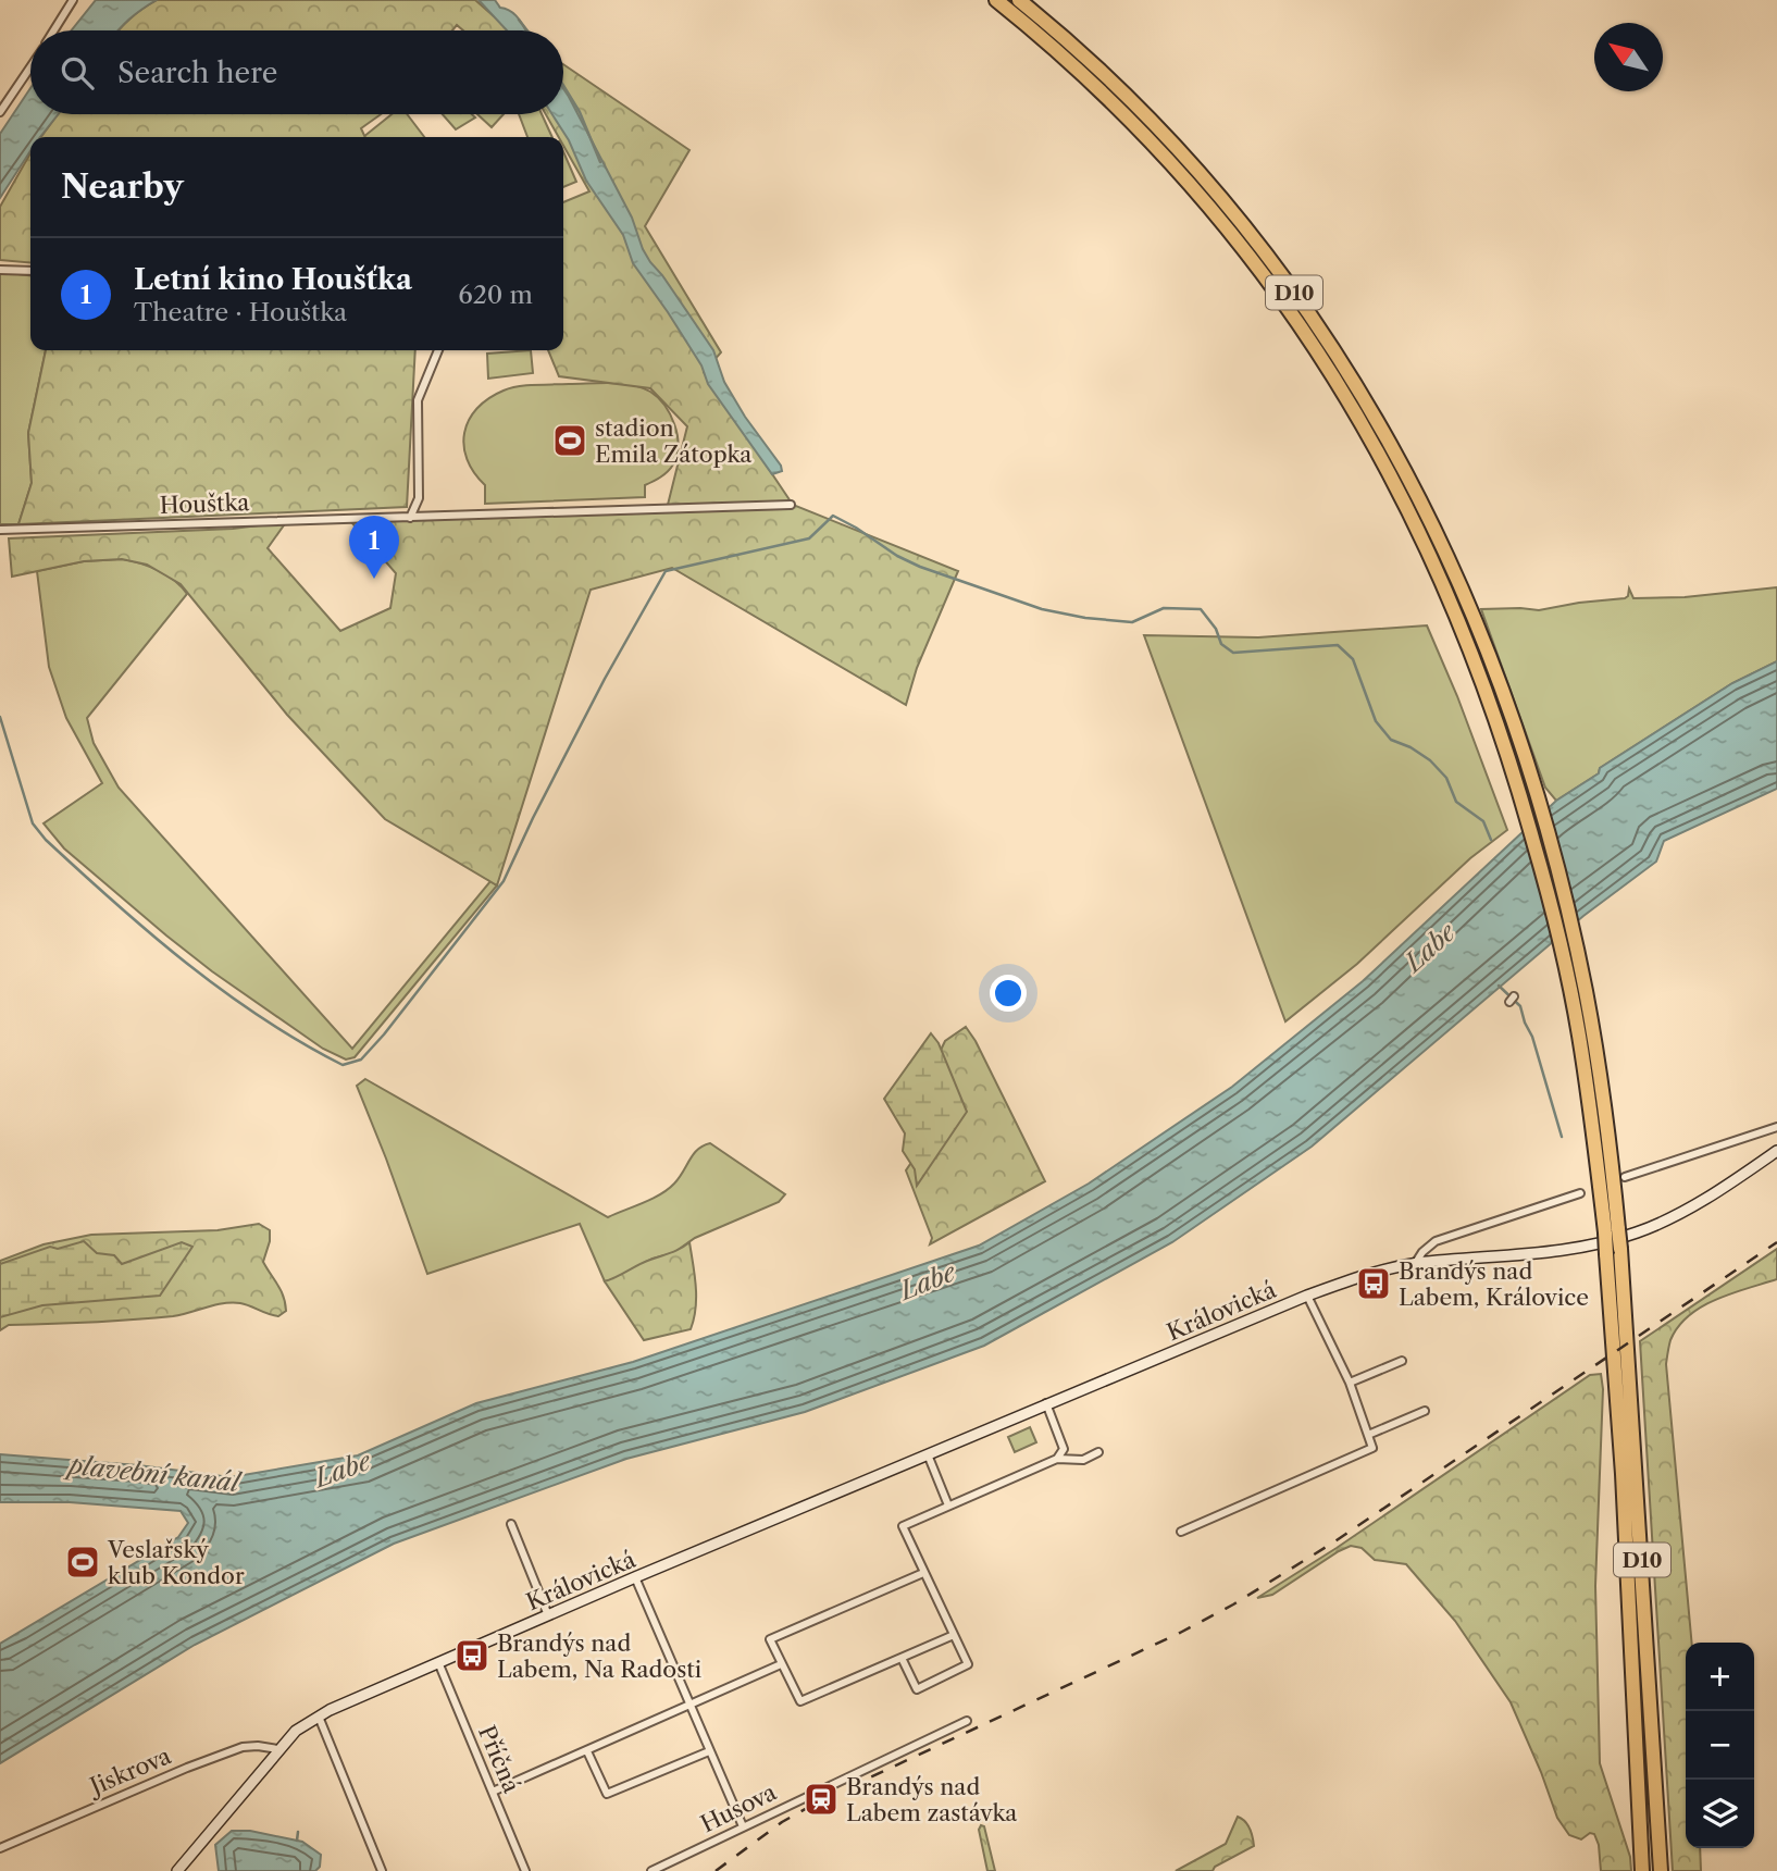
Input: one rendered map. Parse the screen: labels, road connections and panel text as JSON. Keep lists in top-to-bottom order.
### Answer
{
  "streets": {
    "highway": ["D10"],
    "main road": ["Královická"],
    "street": [
      "Houštka",
      "Příčná",
      "Jiskrova",
      "Husova"
    ]
  },
  "crossings": [
    ["Královická", "Příčná"],
    ["Královická", "Jiskrova"]
  ],
  "water": ["Labe", "plavební kanál"],
  "places": {
    "sports": ["stadion Emila Zátopka", "Veslařský klub Kondor"],
    "bus stop": ["Brandýs nad Labem, Královice", "Brandýs nad Labem, Na Radosti"],
    "station": ["Brandýs nad Labem zastávka"]
  },
  "north": "top left",
  "page": {
    "search": "Search here",
    "heading": "Nearby",
    "list": [
      {
        "mark": "1",
        "name": "Letní kino Houšťka",
        "note": "Theatre · Houštka",
        "value": "620 m"
      }
    ],
    "pins": "1",
    "map_buttons": ["+", "−"]
  }
}
